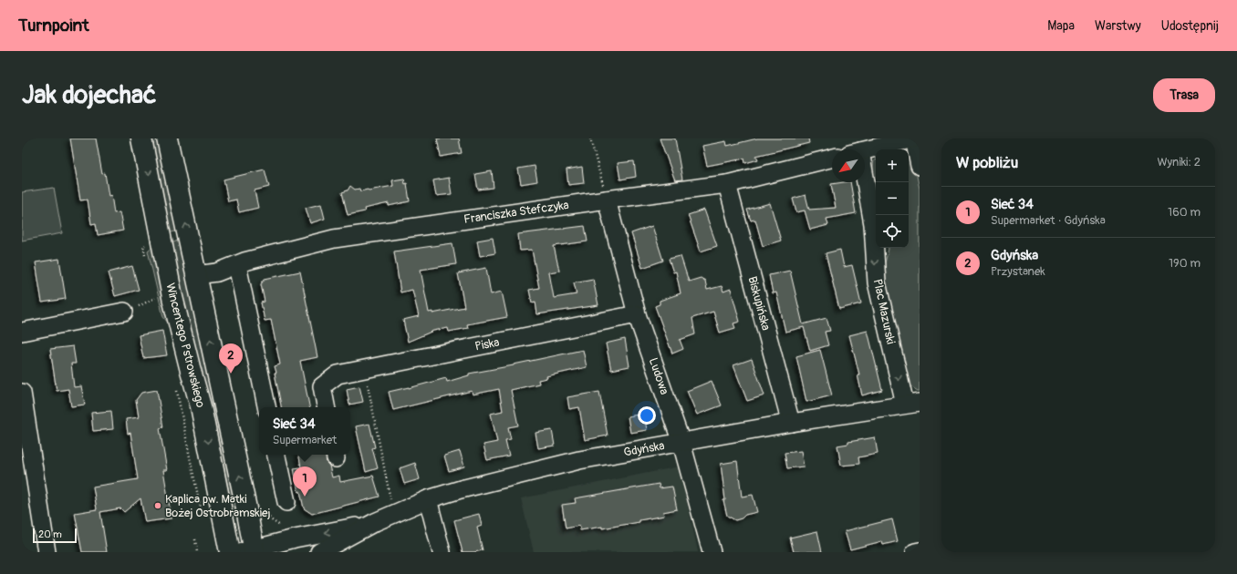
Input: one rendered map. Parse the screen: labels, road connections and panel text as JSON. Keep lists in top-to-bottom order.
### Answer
{
  "streets": {
    "main road": ["Wincentego Pstrowskiego"],
    "street": [
      "Franciszka Stefczyka",
      "Biskupińska",
      "Plac Mazurski",
      "Piska",
      "Ludowa",
      "Gdyńska"
    ]
  },
  "crossings": [
    ["Franciszka Stefczyka", "Biskupińska"],
    ["Franciszka Stefczyka", "Wincentego Pstrowskiego"],
    ["Franciszka Stefczyka", "Ludowa"],
    ["Biskupińska", "Gdyńska"],
    ["Plac Mazurski", "Gdyńska"],
    ["Piska", "Ludowa"],
    ["Wincentego Pstrowskiego", "Gdyńska"],
    ["Ludowa", "Gdyńska"]
  ],
  "one_way": ["Plac Mazurski"],
  "places": ["Kaplica pw. Matki Bożej Ostrobramskiej"],
  "scale_bar": "20 m",
  "north": "bottom left",
  "page": {
    "header": "Turnpoint",
    "nav": ["Mapa", "Warstwy", "Udostępnij"],
    "buttons": "Trasa",
    "title": "Jak dojechać",
    "heading": ["W pobliżu", "Wyniki: 2"],
    "map_buttons": ["+", "−"],
    "list": [
      {
        "mark": "1",
        "name": "Sieć 34",
        "note": "Supermarket · Gdyńska",
        "value": "160 m"
      },
      {
        "mark": "2",
        "name": "Gdyńska",
        "note": "Przystanek",
        "value": "190 m"
      }
    ],
    "pins": ["2", "1"],
    "popup": ["Sieć 34", "Supermarket"],
    "scale": "20 m"
  }
}
